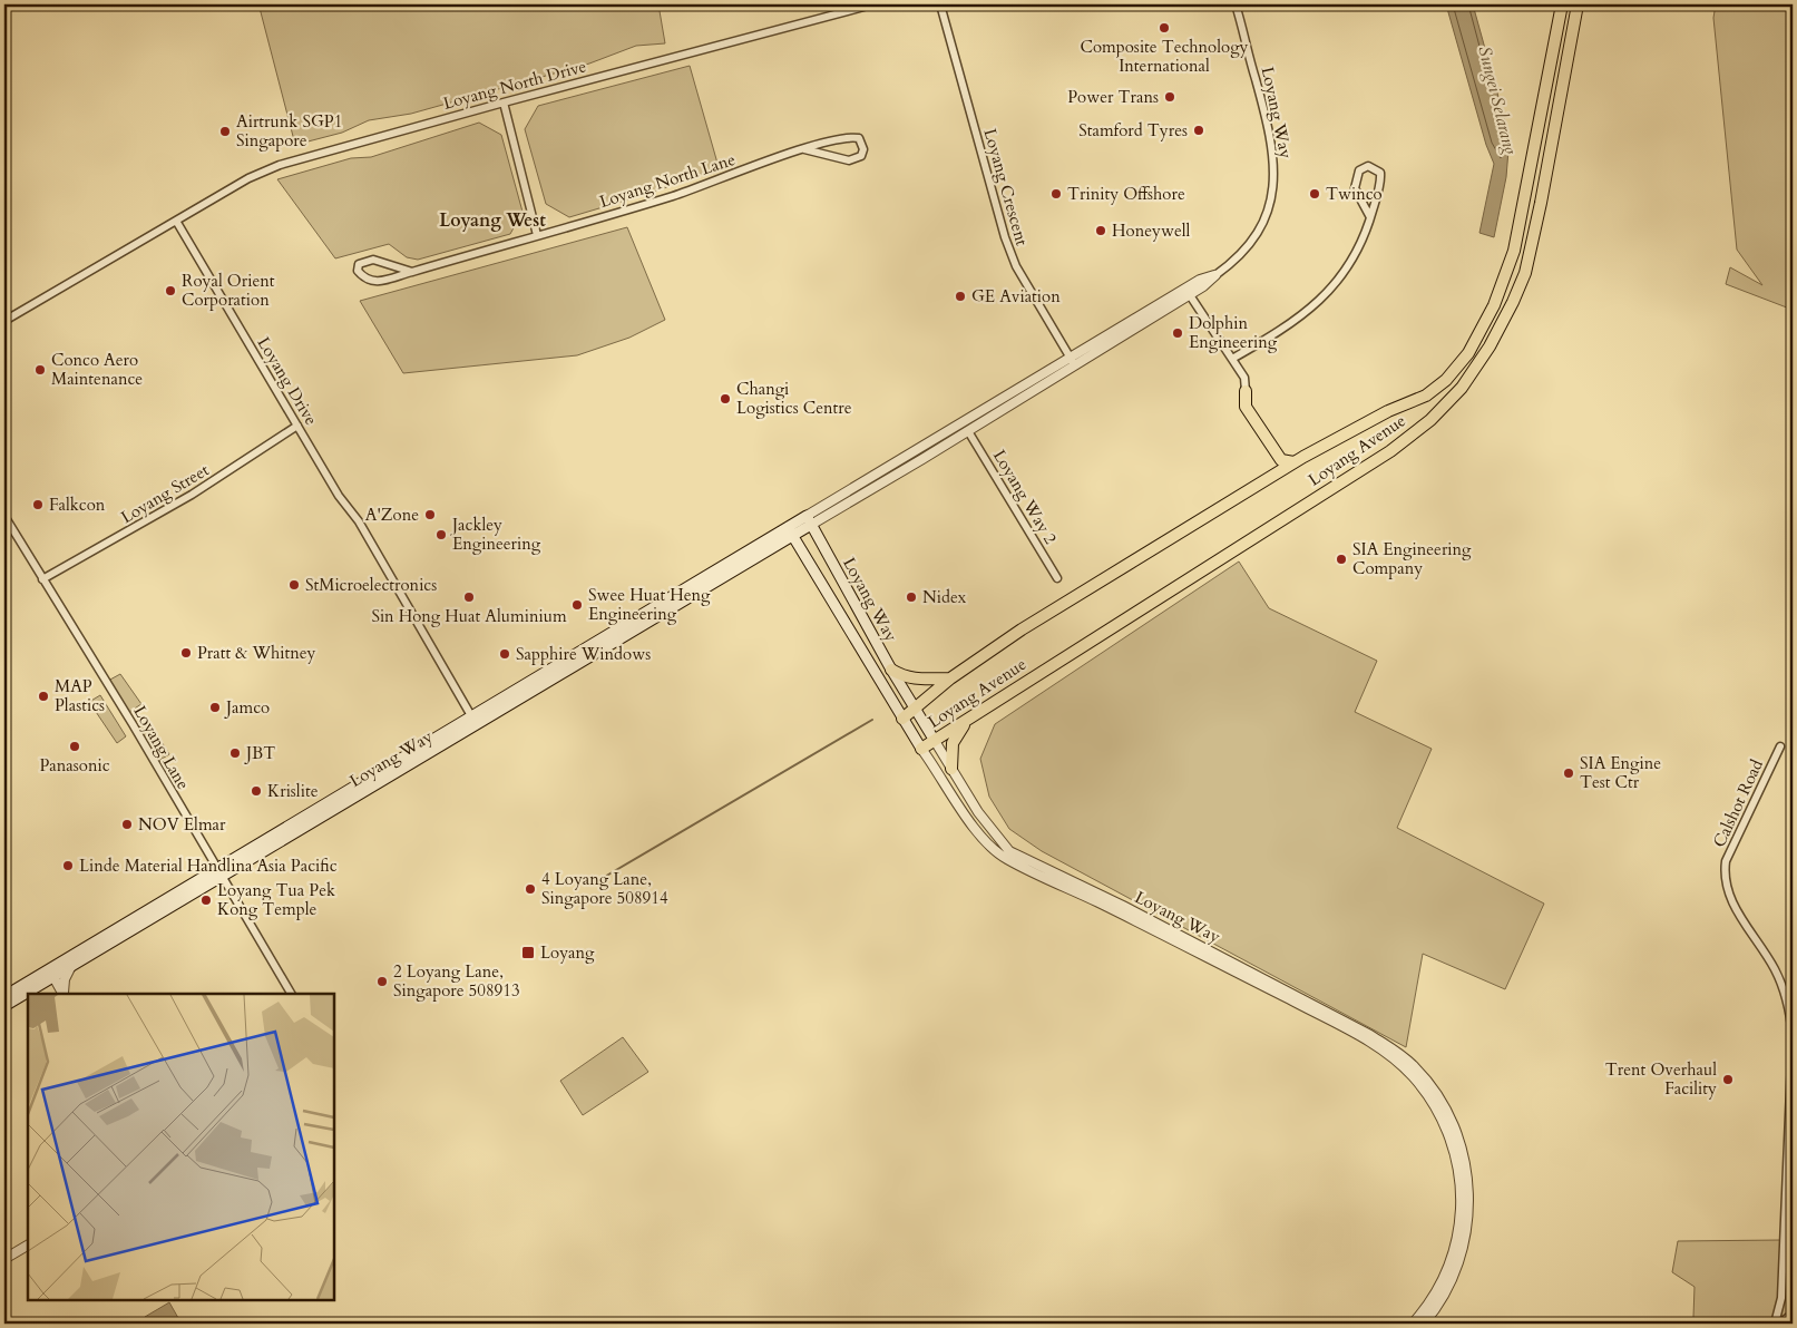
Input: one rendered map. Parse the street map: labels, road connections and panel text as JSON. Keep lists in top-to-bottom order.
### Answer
{
  "streets": {
    "main road": ["Loyang Way", "Loyang Avenue"],
    "street": [
      "Loyang North Drive",
      "Loyang North Lane",
      "Loyang Crescent",
      "Loyang Drive",
      "Loyang Street",
      "Loyang Way 2",
      "Loyang Lane",
      "Calshot Road"
    ]
  },
  "crossings": [
    ["Loyang North Drive", "Loyang Drive"],
    ["Loyang Way", "Loyang Crescent"],
    ["Loyang Way", "Loyang Drive"],
    ["Loyang Way", "Loyang Avenue"],
    ["Loyang Way", "Loyang Way 2"],
    ["Loyang Way", "Loyang Lane"],
    ["Loyang Drive", "Loyang Street"],
    ["Loyang Street", "Loyang Lane"]
  ],
  "districts": ["Loyang West"],
  "water": ["Sungei Selarang"],
  "places": {
    "other": [
      "Composite Technology International",
      "Power Trans",
      "Stamford Tyres",
      "Airtrunk SGP1 Singapore",
      "Trinity Offshore",
      "Twinco",
      "Honeywell",
      "Royal Orient Corporation",
      "GE Aviation",
      "Dolphin Engineering",
      "Conco Aero Maintenance",
      "Changi Logistics Centre",
      "Falkcon",
      "A'Zone",
      "Jackley Engineering",
      "SIA Engineering Company",
      "StMicroelectronics",
      "Sin Hong Huat Aluminium",
      "Nidex",
      "Swee Huat Heng Engineering",
      "Pratt & Whitney",
      "Sapphire Windows",
      "MAP Plastics",
      "Jamco",
      "Panasonic",
      "JBT",
      "SIA Engine Test Ctr",
      "Krislite",
      "NOV Elmar",
      "Linde Material Handlina Asia Pacific",
      "4 Loyang Lane, Singapore 508914",
      "Loyang Tua Pek Kong Temple",
      "2 Loyang Lane, Singapore 508913",
      "Trent Overhaul Facility"
    ],
    "transit": ["Loyang"]
  }
}
